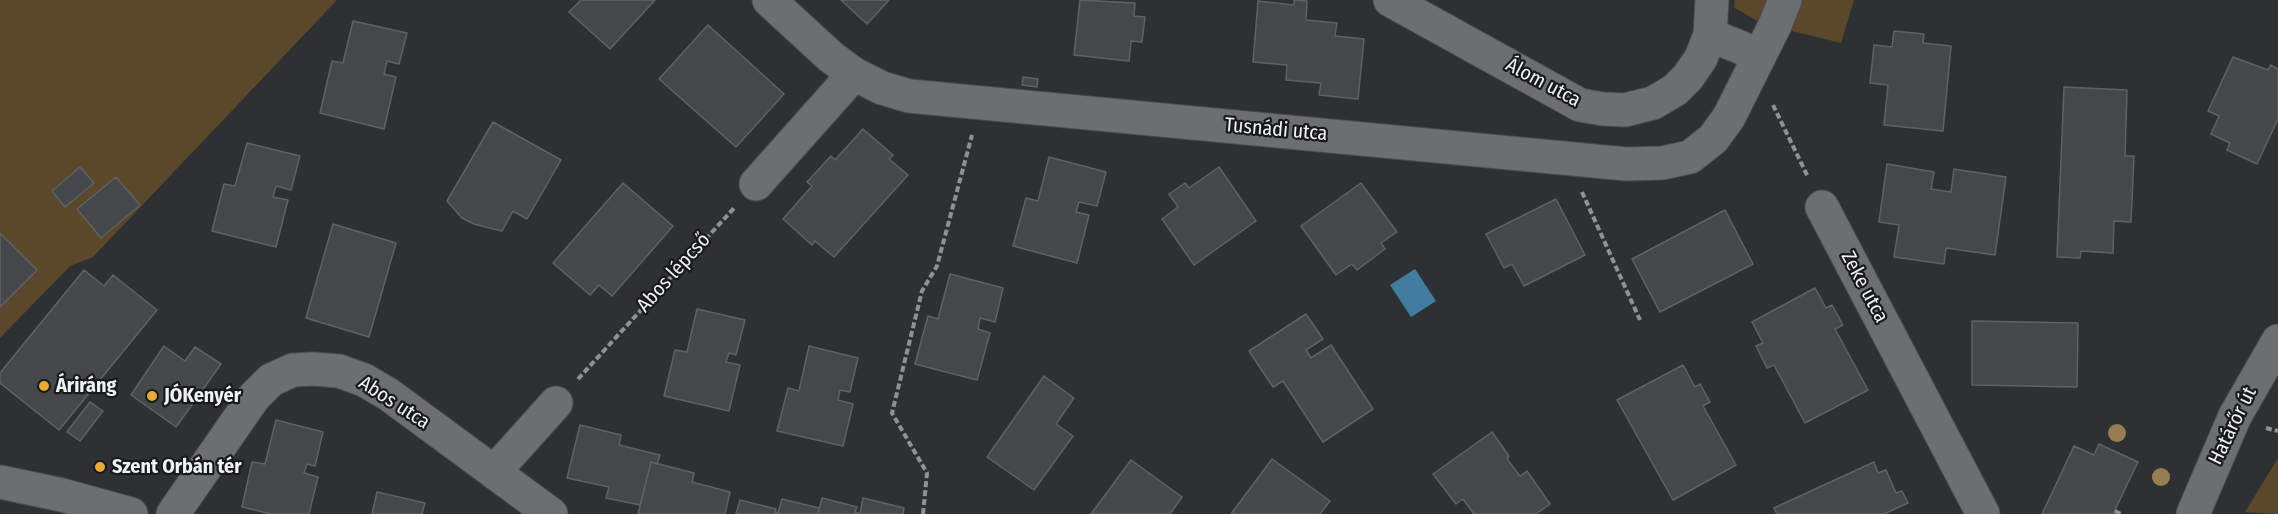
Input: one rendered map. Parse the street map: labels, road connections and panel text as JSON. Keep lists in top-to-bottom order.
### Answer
{
  "streets": {
    "street": [
      "Álom utca",
      "Tusnádi utca",
      "Zeke utca",
      "Abos utca",
      "Határőr út"
    ],
    "path": ["Abos lépcső"]
  },
  "places": ["Áriráng", "JÓKenyér", "Szent Orbán tér"]
}
